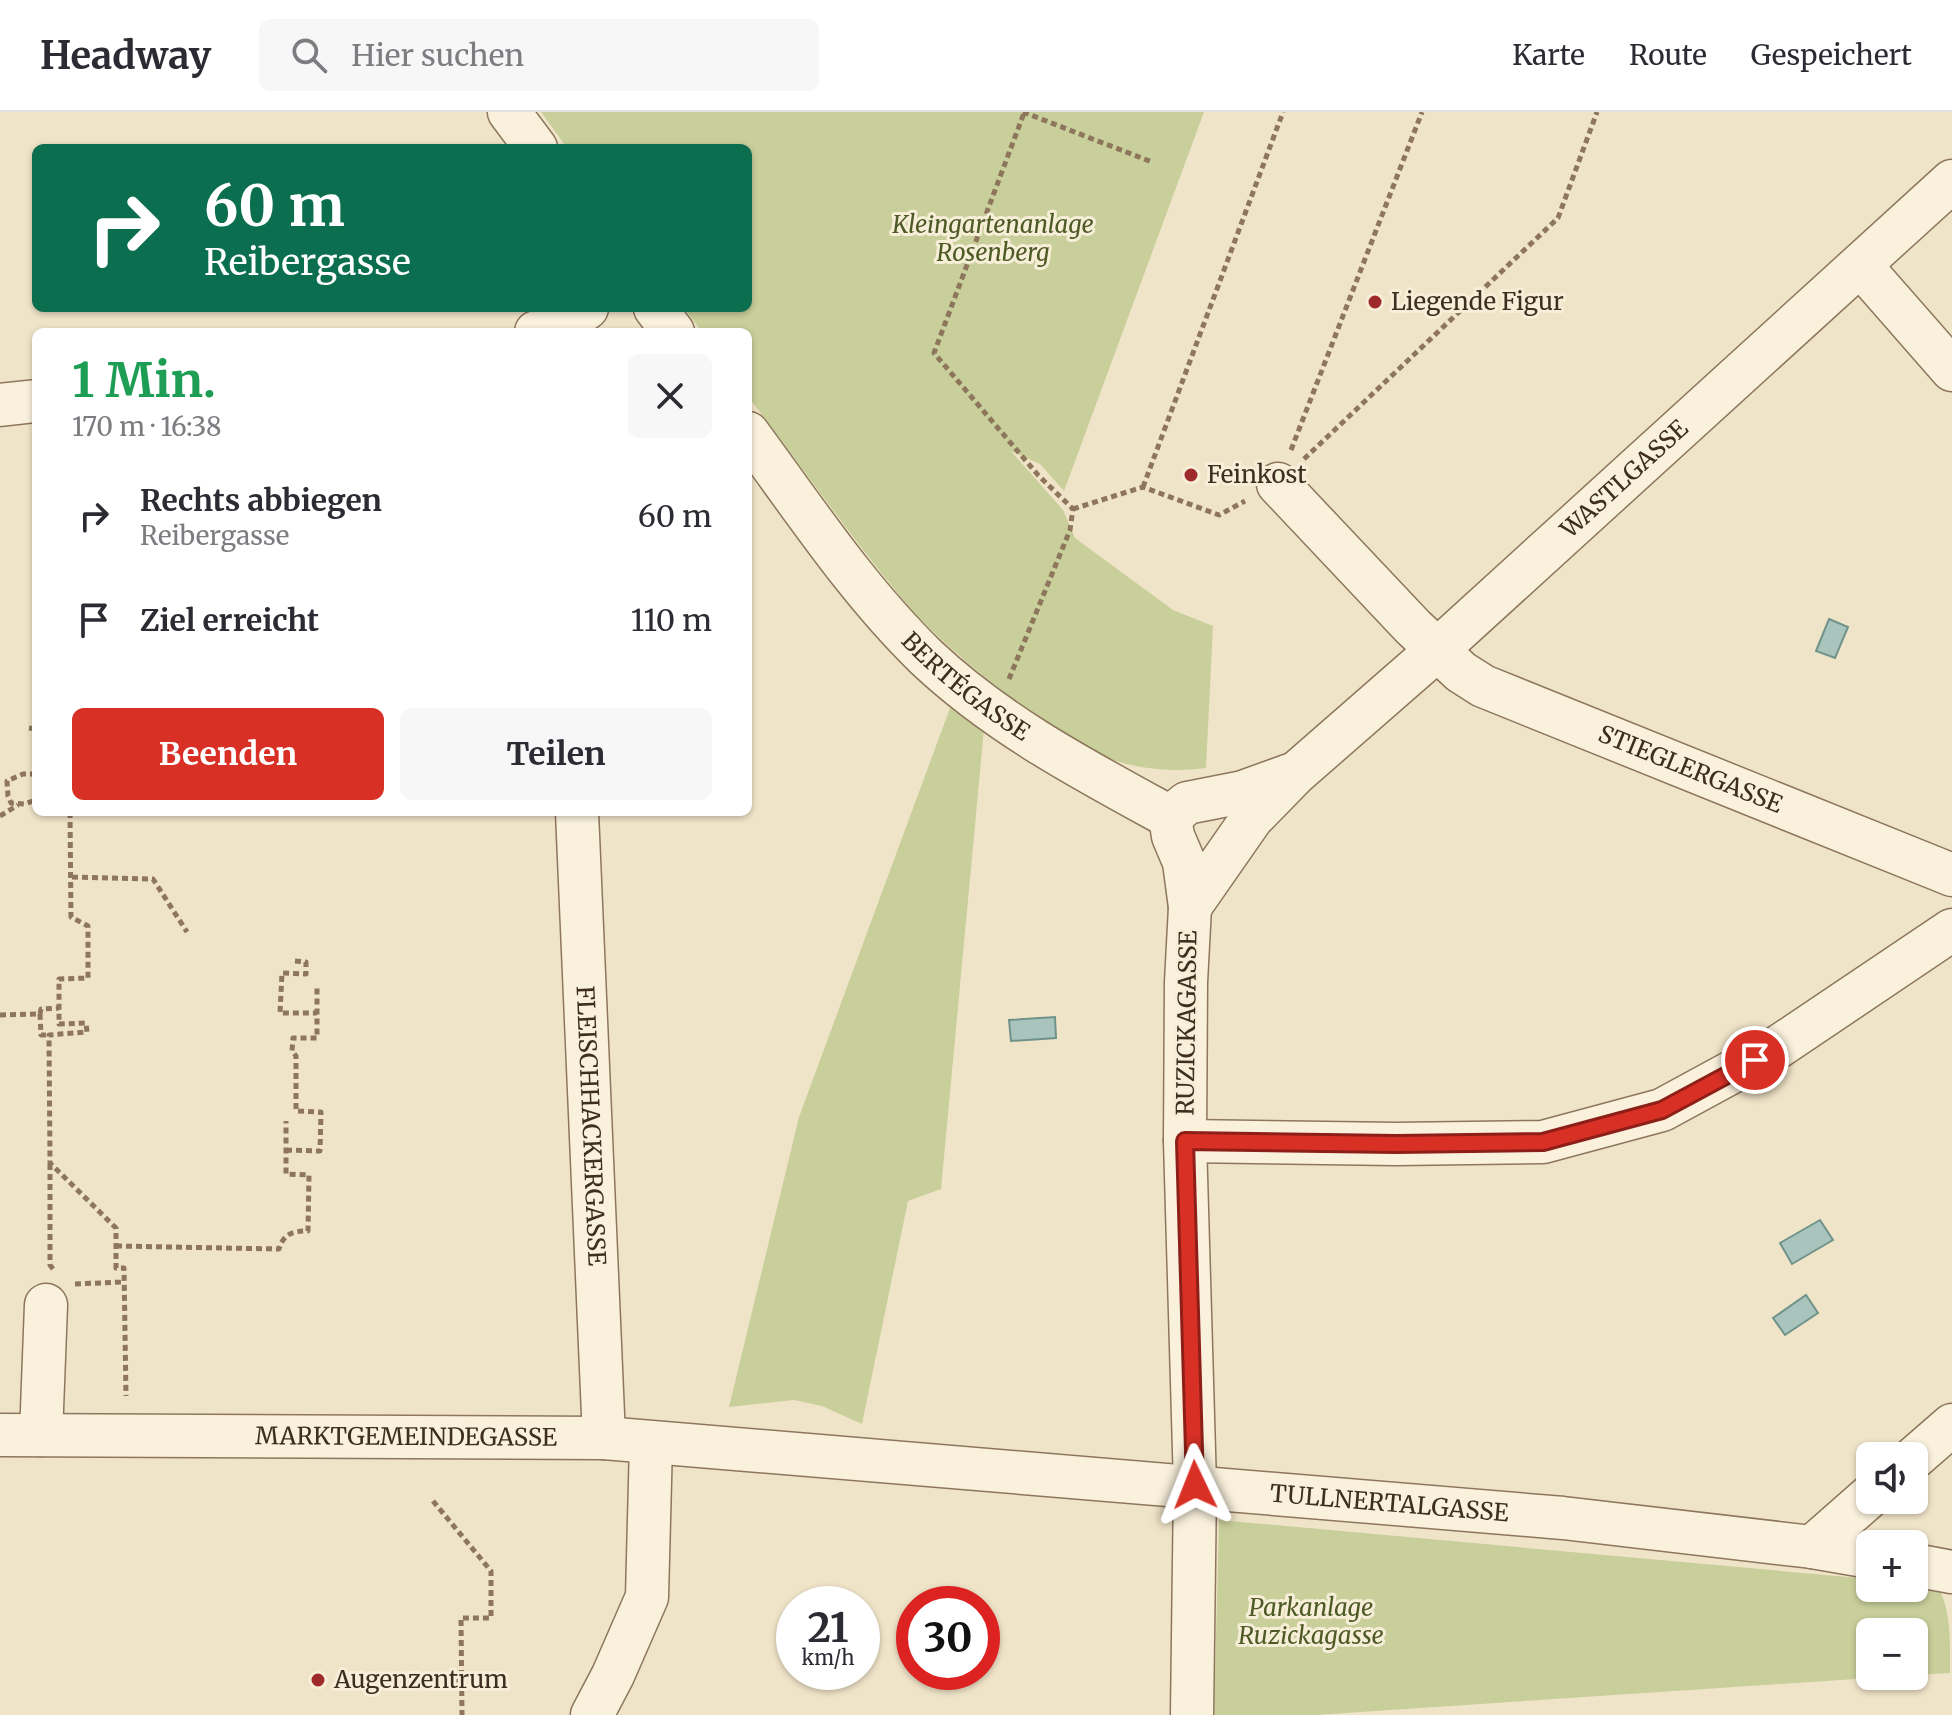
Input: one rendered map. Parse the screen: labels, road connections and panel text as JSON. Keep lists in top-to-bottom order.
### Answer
{
  "streets": {
    "street": [
      "WASTLGASSE",
      "BERTÉGASSE",
      "STIEGLERGASSE",
      "RUZICKAGASSE",
      "FLEISCHHACKERGASSE",
      "MARKTGEMEINDEGASSE",
      "TULLNERTALGASSE"
    ]
  },
  "crossings": [
    ["WASTLGASSE", "BERTÉGASSE"],
    ["WASTLGASSE", "STIEGLERGASSE"],
    ["WASTLGASSE", "RUZICKAGASSE"],
    ["RUZICKAGASSE", "TULLNERTALGASSE"],
    ["FLEISCHHACKERGASSE", "MARKTGEMEINDEGASSE"],
    ["MARKTGEMEINDEGASSE", "TULLNERTALGASSE"]
  ],
  "parks": ["Kleingartenanlage Rosenberg", "Parkanlage Ruzickagasse"],
  "places": ["Liegende Figur", "Feinkost", "Augenzentrum"],
  "page": {
    "header": "Headway",
    "search": "Hier suchen",
    "nav": ["Karte", "Route", "Gespeichert"],
    "turn": ["60 m", "Reibergasse"],
    "heading": ["1 Min.", "170 m · 16:38"],
    "list": [
      {
        "name": "Rechts abbiegen",
        "note": "Reibergasse",
        "value": "60 m"
      },
      {
        "name": "Ziel erreicht",
        "value": "110 m"
      }
    ],
    "buttons": ["Beenden", "Teilen"],
    "map_buttons": ["+", "−"],
    "speed": "21 km/h",
    "limit": "30"
  }
}
